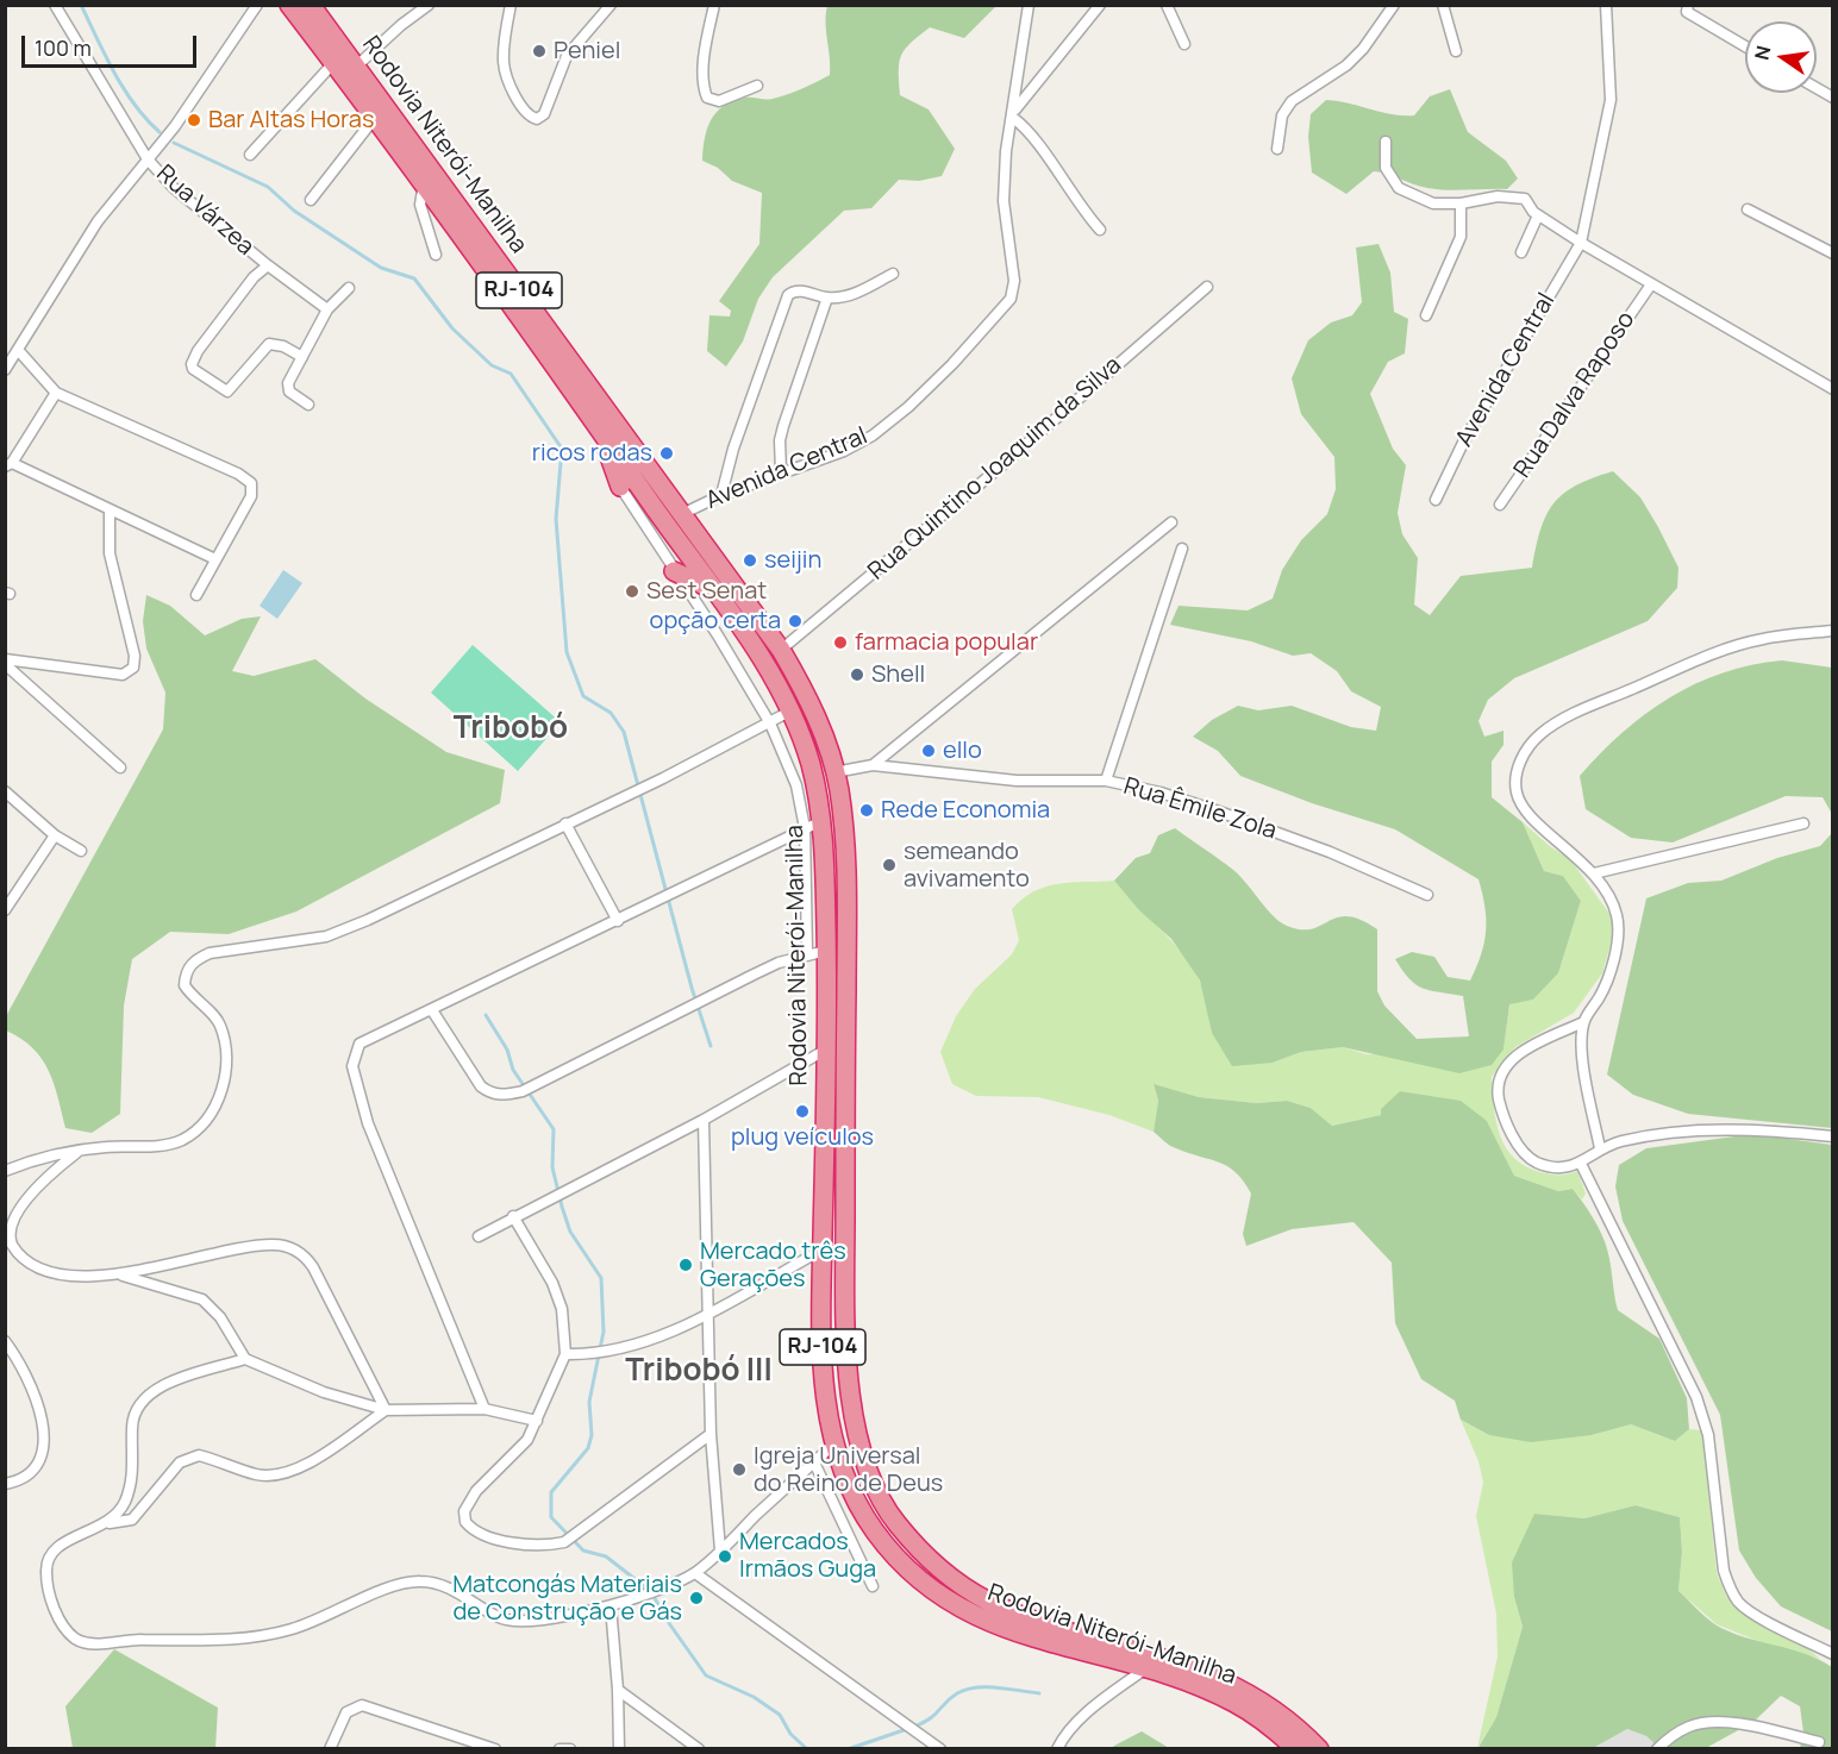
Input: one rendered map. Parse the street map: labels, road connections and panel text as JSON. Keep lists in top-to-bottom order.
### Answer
{
  "streets": {
    "highway": ["Rodovia Niterói-Manilha", "RJ-104"],
    "street": [
      "Rua Várzea",
      "Avenida Central",
      "Rua Dalva Raposo",
      "Rua Quintino Joaquim da Silva",
      "Rua Êmile Zola"
    ]
  },
  "crossings": [
    ["Rodovia Niterói-Manilha", "Avenida Central"],
    ["Rodovia Niterói-Manilha", "Rua Quintino Joaquim da Silva"],
    ["Rodovia Niterói-Manilha", "Rua Êmile Zola"]
  ],
  "districts": ["Tribobó", "Tribobó III"],
  "places": [
    "Peniel",
    "Bar Altas Horas",
    "ricos rodas",
    "seijin",
    "Sest Senat",
    "opção certa",
    "farmacia popular",
    "Shell",
    "ello",
    "Rede Economia",
    "semeando avivamento",
    "plug veículos",
    "Mercado três Gerações",
    "Igreja Universal do Reino de Deus",
    "Mercados Irmãos Guga",
    "Matcongás Materiais de Construção e Gás"
  ],
  "scale_bar": "100 m",
  "north": "left"
}
